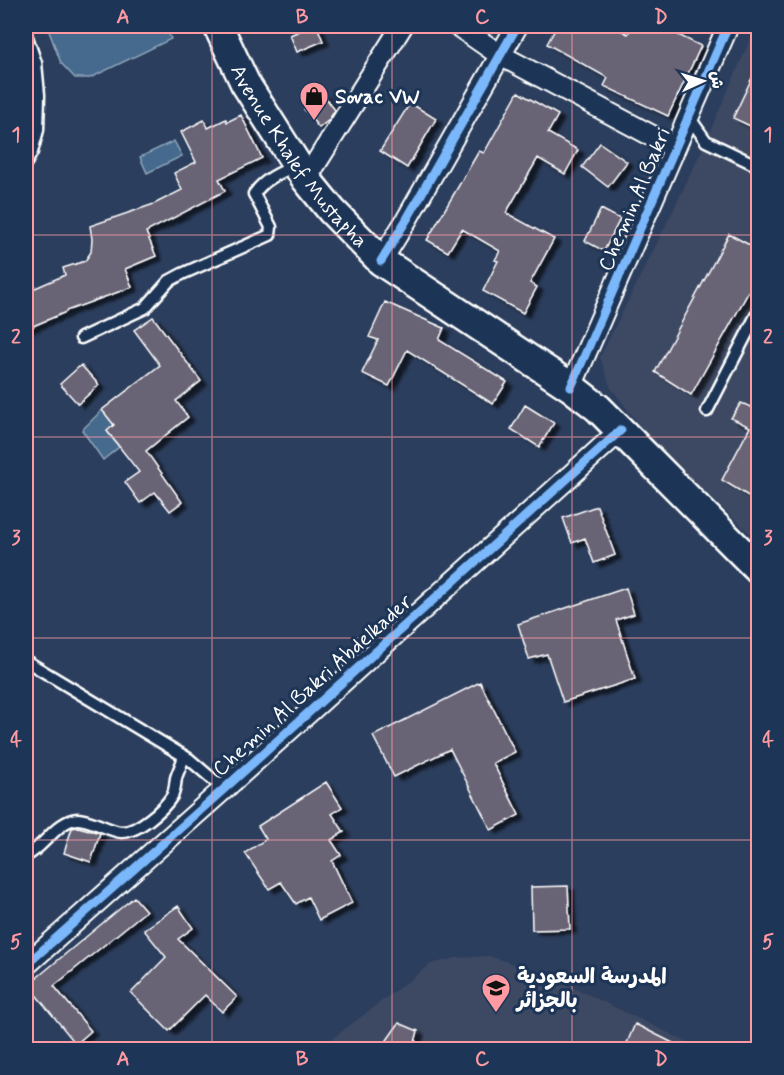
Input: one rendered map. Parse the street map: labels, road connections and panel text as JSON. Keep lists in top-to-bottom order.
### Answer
{
  "streets": {
    "main road": ["Avenue Khalef Mustapha"],
    "street": ["Chemin Al Bakri", "Chemin Al Bakri Abdelkader"]
  },
  "crossings": [
    ["Avenue Khalef Mustapha", "Chemin Al Bakri"],
    ["Avenue Khalef Mustapha", "Chemin Al Bakri Abdelkader"]
  ],
  "places": {
    "shop": ["Sovac VW"],
    "school or university": ["المدرسة السعودية بالجزائر"]
  },
  "north": "right",
  "grid": {
    "columns": [
      "A",
      "B",
      "C",
      "D"
    ],
    "rows": [
      "1",
      "2",
      "3",
      "4",
      "5"
    ]
  }
}
